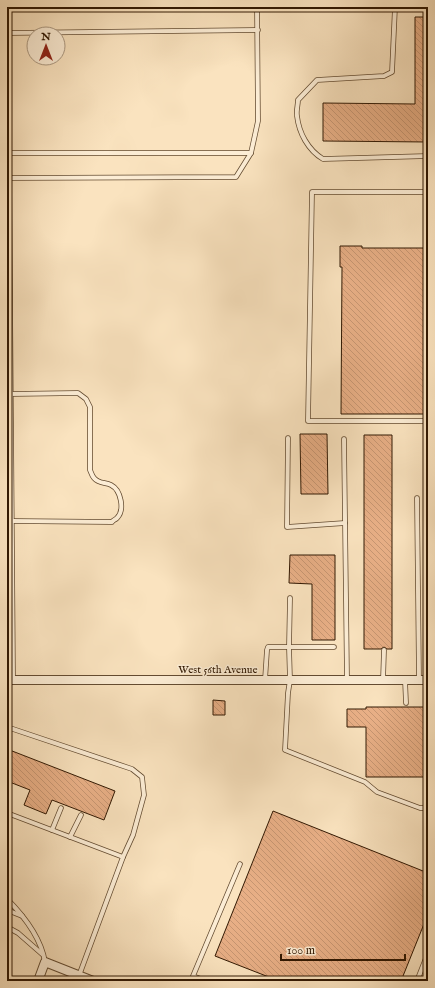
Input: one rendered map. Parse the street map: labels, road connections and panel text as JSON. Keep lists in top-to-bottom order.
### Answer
{
  "streets": {
    "street": ["West 56th Avenue"]
  },
  "scale_bar": "100 m",
  "north": "top"
}
